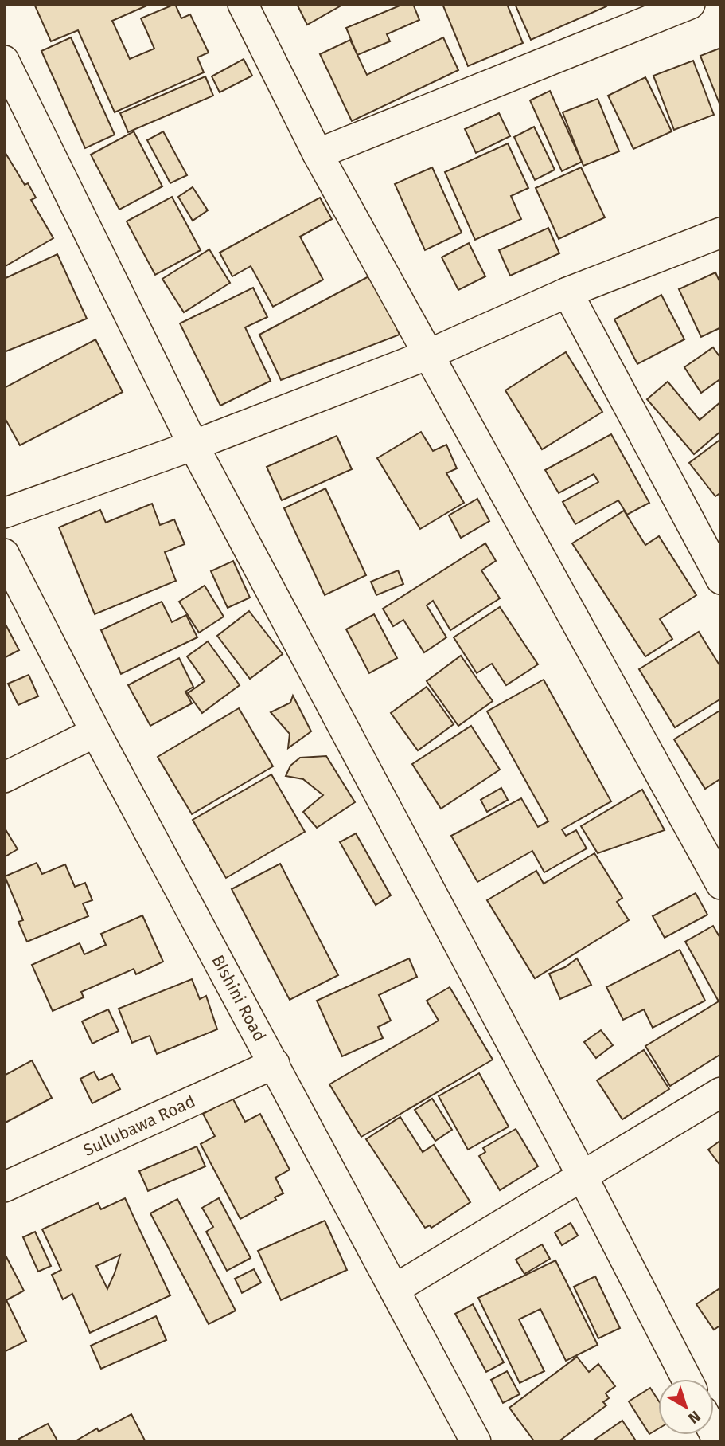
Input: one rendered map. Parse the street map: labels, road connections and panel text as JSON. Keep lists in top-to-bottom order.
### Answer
{
  "streets": {
    "street": ["BIshini Road", "Sullubawa Road"]
  },
  "crossings": [
    ["BIshini Road", "Sullubawa Road"]
  ],
  "north": "bottom right"
}
